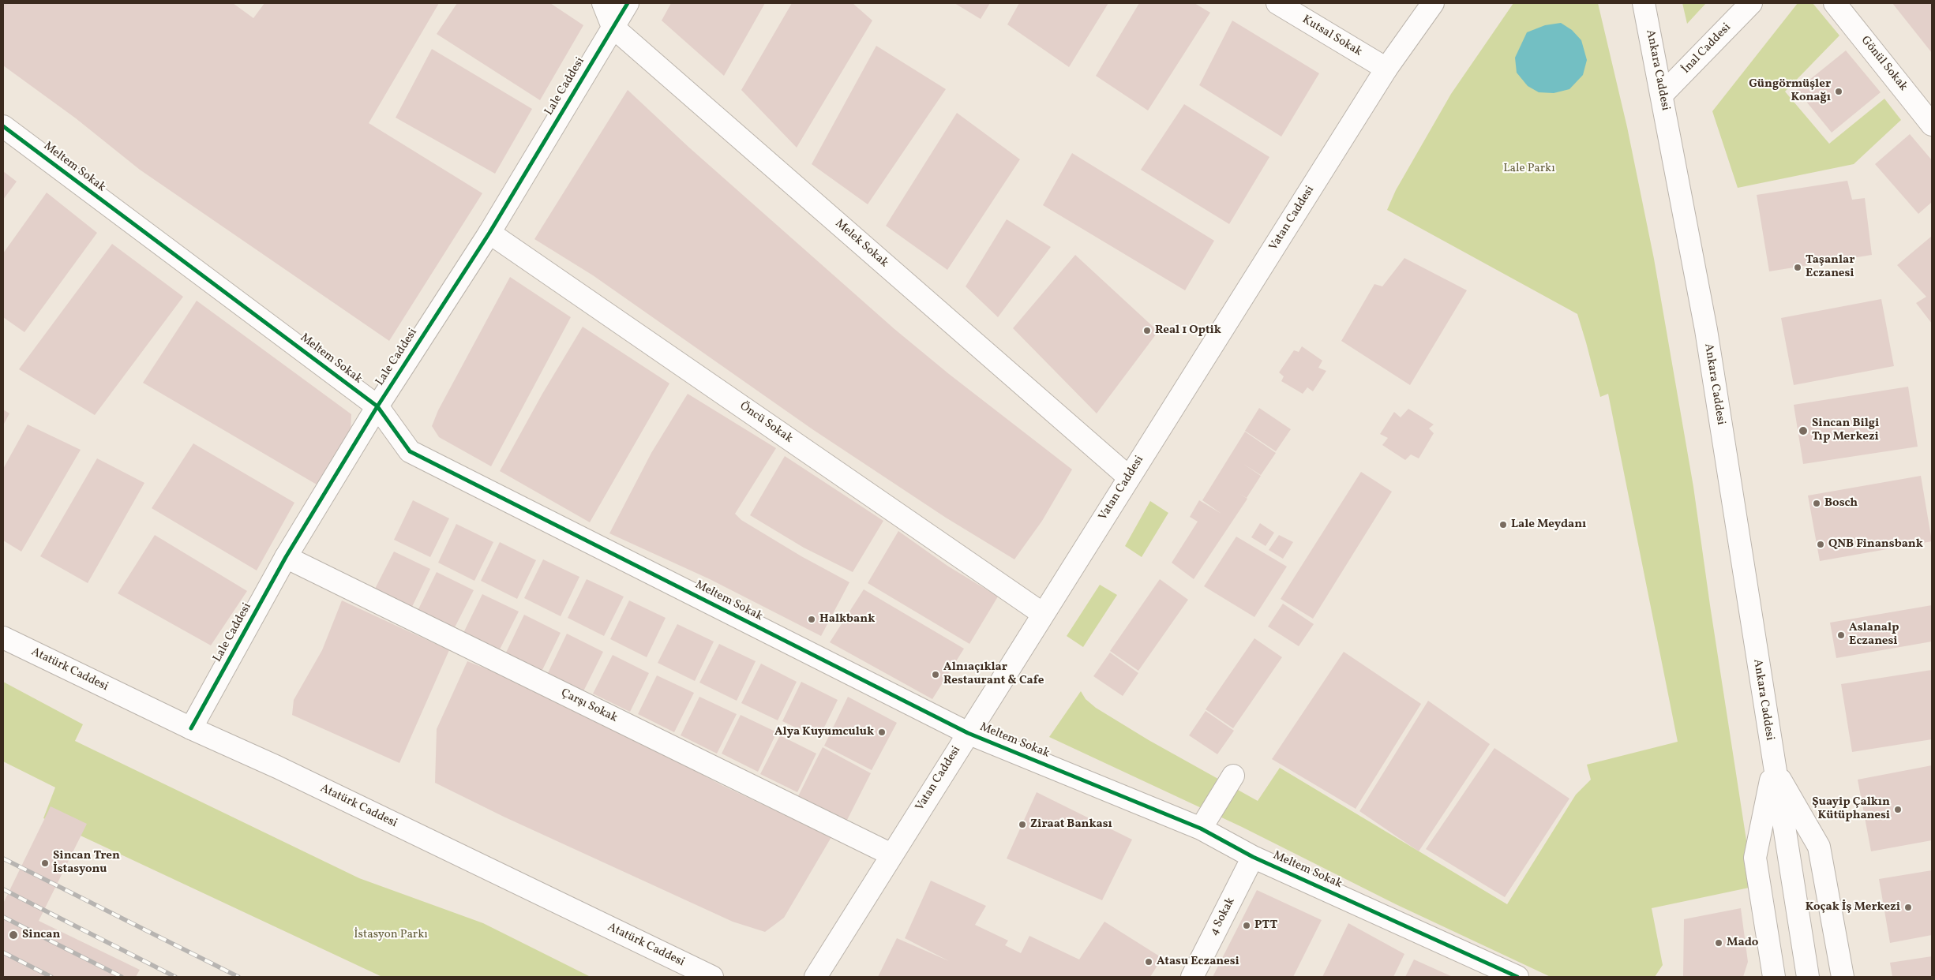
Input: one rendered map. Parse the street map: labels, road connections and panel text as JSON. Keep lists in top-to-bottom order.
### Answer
{
  "streets": {
    "street": [
      "Kutsal Sokak",
      "İnal Caddesi",
      "Gönül Sokak",
      "Ankara Caddesi",
      "Lale Caddesi",
      "Meltem Sokak",
      "Vatan Caddesi",
      "Melek Sokak",
      "Öncü Sokak",
      "Atatürk Caddesi",
      "Çarşı Sokak",
      "4 Sokak"
    ]
  },
  "crossings": [
    ["Kutsal Sokak", "Vatan Caddesi"],
    ["İnal Caddesi", "Ankara Caddesi"],
    ["Lale Caddesi", "Meltem Sokak"],
    ["Lale Caddesi", "Melek Sokak"],
    ["Lale Caddesi", "Öncü Sokak"],
    ["Lale Caddesi", "Atatürk Caddesi"],
    ["Lale Caddesi", "Çarşı Sokak"],
    ["Meltem Sokak", "Vatan Caddesi"],
    ["Meltem Sokak", "4 Sokak"],
    ["Vatan Caddesi", "Melek Sokak"],
    ["Vatan Caddesi", "Öncü Sokak"],
    ["Vatan Caddesi", "Çarşı Sokak"]
  ],
  "parks": ["Lale Parkı", "İstasyon Parkı"],
  "places": [
    "Güngörmüşler Konağı",
    "Taşanlar Eczanesi",
    "Real 1 Optik",
    "Sincan Bilgi Tıp Merkezi",
    "Bosch",
    "Lale Meydanı",
    "QNB Finansbank",
    "Halkbank",
    "Aslanalp Eczanesi",
    "Alnıaçıklar Restaurant & Cafe",
    "Alya Kuyumculuk",
    "Şuayip Çalkın Kütüphanesi",
    "Ziraat Bankası",
    "Sincan Tren İstasyonu",
    "Koçak İş Merkezi",
    "PTT",
    "Sincan",
    "Mado",
    "Atasu Eczanesi"
  ]
}
